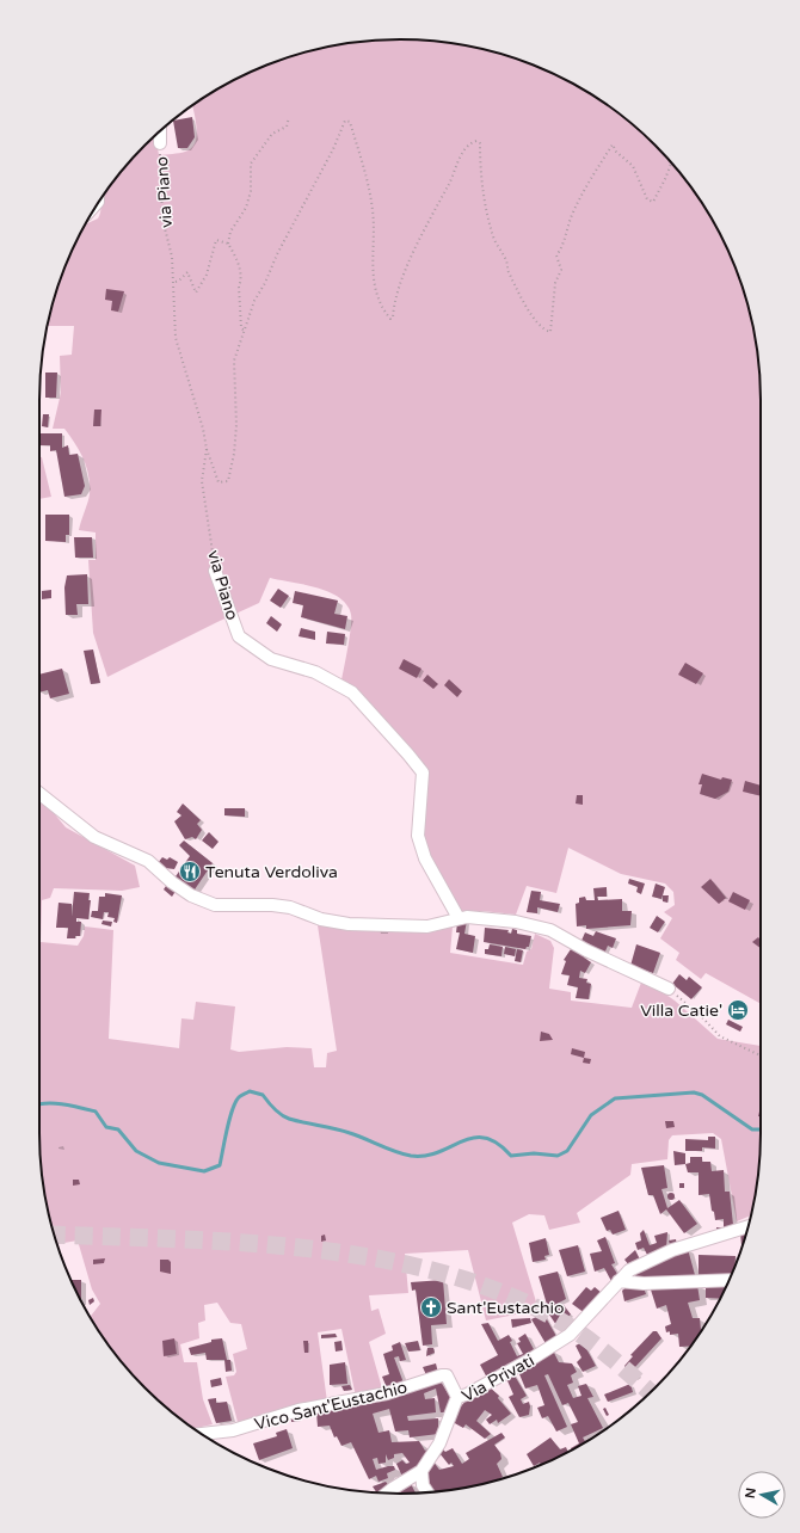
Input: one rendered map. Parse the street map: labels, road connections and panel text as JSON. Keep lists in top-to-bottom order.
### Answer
{
  "streets": {
    "street": ["via Piano", "Via Privati", "Vico Sant'Eustachio"]
  },
  "crossings": [
    ["Via Privati", "Vico Sant'Eustachio"]
  ],
  "places": {
    "restaurant": ["Tenuta Verdoliva"],
    "hotel": ["Villa Catie'"],
    "church": ["Sant'Eustachio"]
  },
  "north": "left"
}
